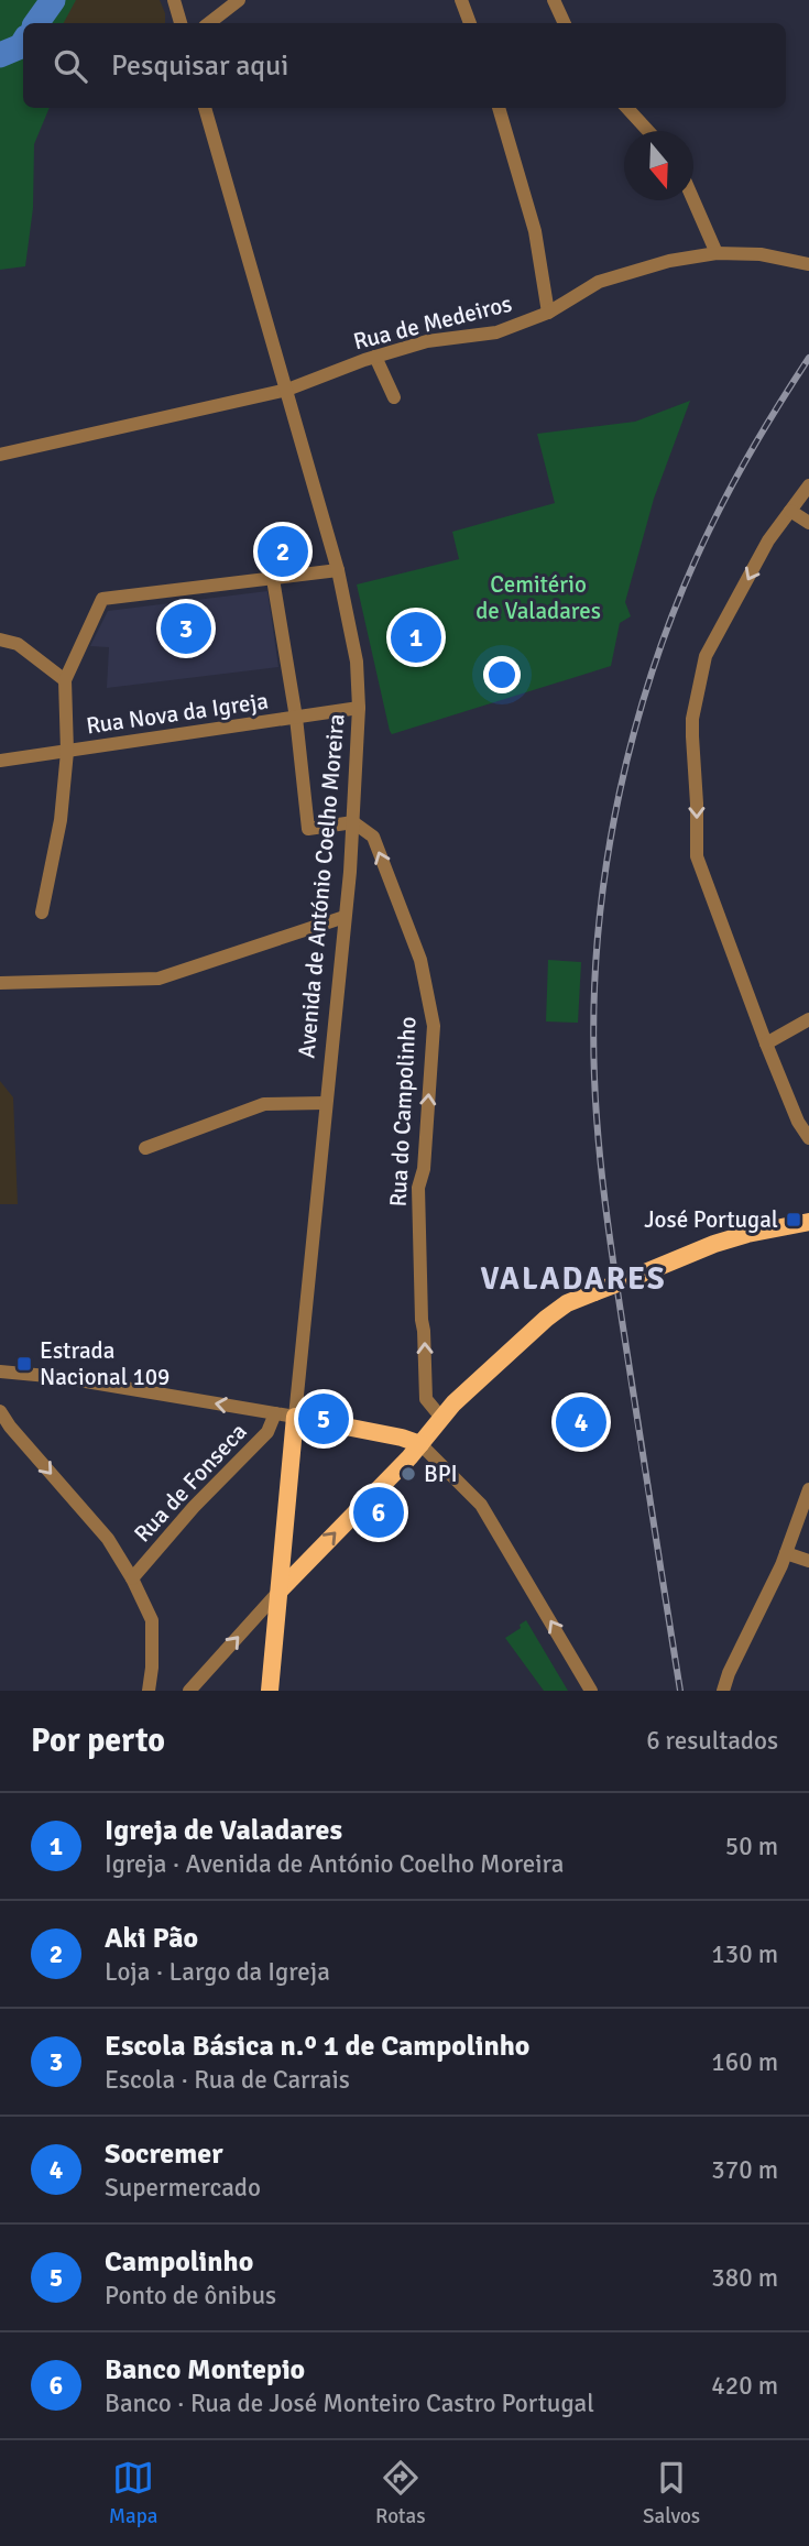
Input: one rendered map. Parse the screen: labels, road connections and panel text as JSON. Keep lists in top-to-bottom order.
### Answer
{
  "streets": {
    "main road": ["Avenida de António Coelho Moreira"],
    "street": [
      "Rua de Medeiros",
      "Rua Nova da Igreja",
      "Rua do Campolinho",
      "Rua de Fonseca"
    ]
  },
  "crossings": [
    ["Rua de Medeiros", "Avenida de António Coelho Moreira"],
    ["Rua Nova da Igreja", "Avenida de António Coelho Moreira"],
    ["Rua Nova da Igreja", "Rua do Campolinho"],
    ["Avenida de António Coelho Moreira", "Rua do Campolinho"]
  ],
  "one_way": ["Rua do Campolinho"],
  "districts": ["VALADARES"],
  "parks": ["Cemitério de Valadares"],
  "places": {
    "transit": ["José Portugal", "Estrada Nacional 109"],
    "other": ["BPI"]
  },
  "north": "bottom",
  "page": {
    "search": "Pesquisar aqui",
    "pins": [
      "2",
      "3",
      "1",
      "5",
      "4",
      "6"
    ],
    "heading": ["Por perto", "6 resultados"],
    "list": [
      {
        "mark": "1",
        "name": "Igreja de Valadares",
        "note": "Igreja · Avenida de António Coelho Moreira",
        "value": "50 m"
      },
      {
        "mark": "2",
        "name": "Aki Pão",
        "note": "Loja · Largo da Igreja",
        "value": "130 m"
      },
      {
        "mark": "3",
        "name": "Escola Básica n.º 1 de Campolinho",
        "note": "Escola · Rua de Carrais",
        "value": "160 m"
      },
      {
        "mark": "4",
        "name": "Socremer",
        "note": "Supermercado",
        "value": "370 m"
      },
      {
        "mark": "5",
        "name": "Campolinho",
        "note": "Ponto de ônibus",
        "value": "380 m"
      },
      {
        "mark": "6",
        "name": "Banco Montepio",
        "note": "Banco · Rua de José Monteiro Castro Portugal",
        "value": "420 m"
      }
    ],
    "nav": ["Mapa", "Rotas", "Salvos"]
  }
}
